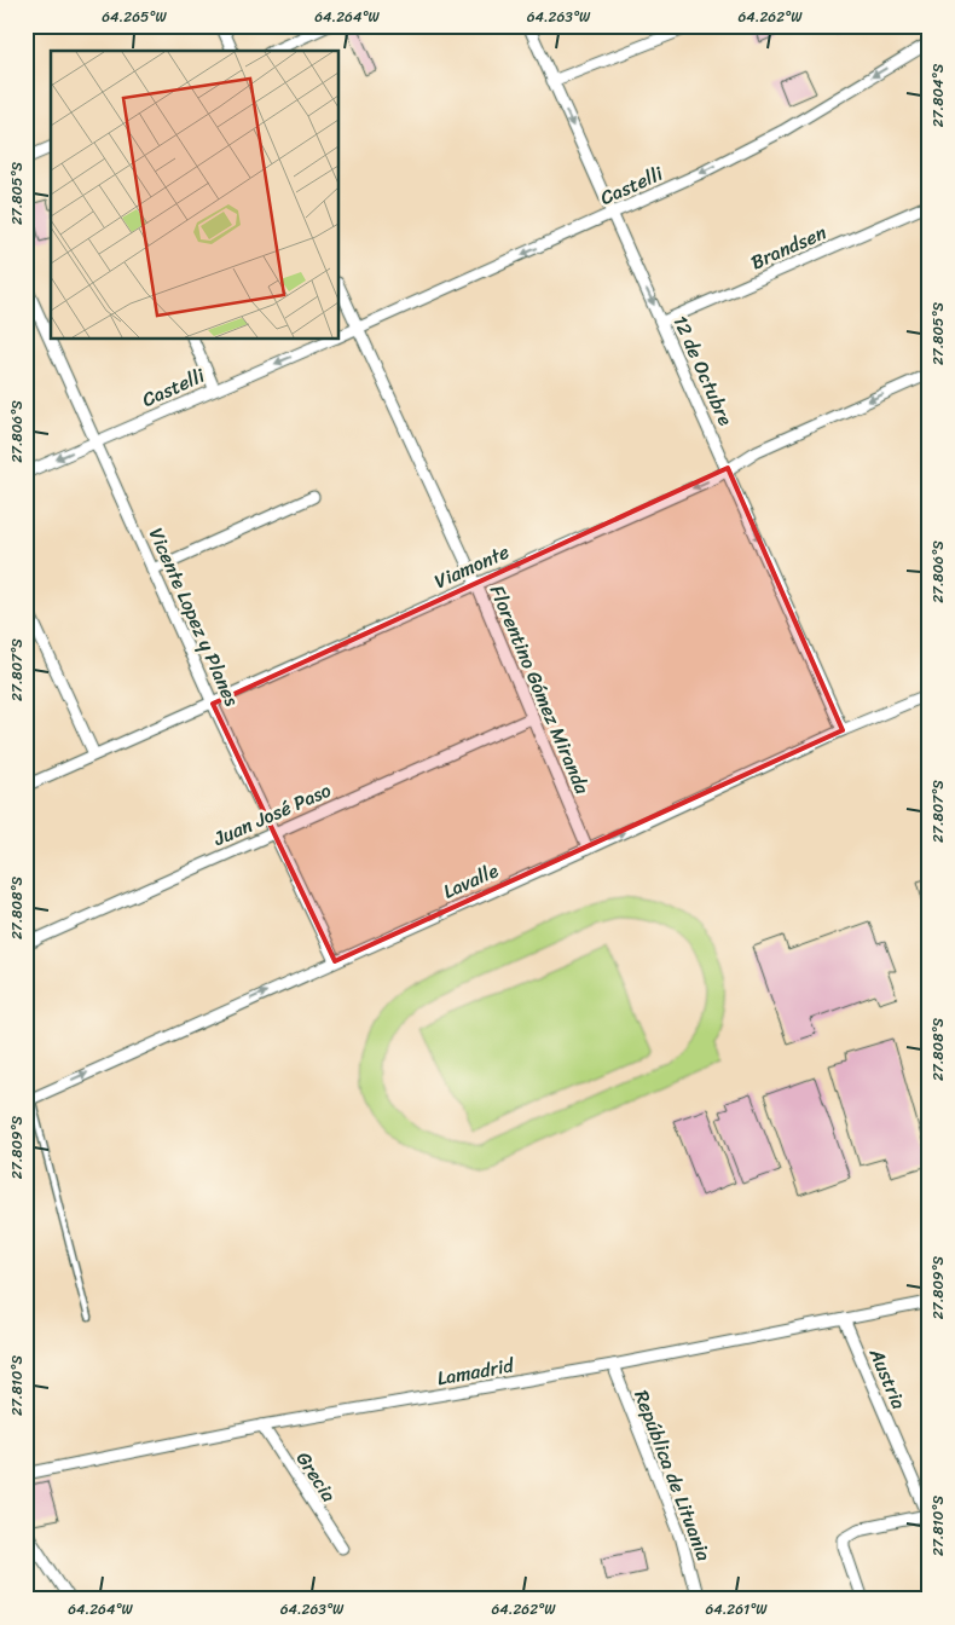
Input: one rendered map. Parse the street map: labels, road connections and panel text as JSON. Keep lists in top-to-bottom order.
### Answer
{
  "streets": {
    "street": [
      "Castelli",
      "Brandsen",
      "12 de Octubre",
      "Viamonte",
      "Vicente Lopez y Planes",
      "Florentino Gómez Miranda",
      "Juan José Paso",
      "Lavalle",
      "Lamadrid",
      "Austria",
      "República de Lituania",
      "Grecia"
    ]
  },
  "crossings": [
    ["Castelli", "12 de Octubre"],
    ["Castelli", "Vicente Lopez y Planes"],
    ["Castelli", "Florentino Gómez Miranda"],
    ["Brandsen", "12 de Octubre"],
    ["12 de Octubre", "Viamonte"],
    ["12 de Octubre", "Lavalle"],
    ["Viamonte", "Vicente Lopez y Planes"],
    ["Viamonte", "Florentino Gómez Miranda"],
    ["Vicente Lopez y Planes", "Juan José Paso"],
    ["Vicente Lopez y Planes", "Lavalle"],
    ["Florentino Gómez Miranda", "Juan José Paso"],
    ["Florentino Gómez Miranda", "Lavalle"],
    ["Lamadrid", "Austria"],
    ["Lamadrid", "República de Lituania"],
    ["Lamadrid", "Grecia"]
  ],
  "one_way": [
    "Castelli",
    "12 de Octubre",
    "Viamonte",
    "Lavalle"
  ],
  "coordinates": [
    "64.265°W",
    "64.264°W",
    "64.263°W",
    "64.262°W",
    "27.804°S",
    "27.805°S",
    "27.806°S",
    "27.807°S",
    "27.808°S",
    "27.809°S",
    "27.810°S",
    "64.261°W"
  ]
}
